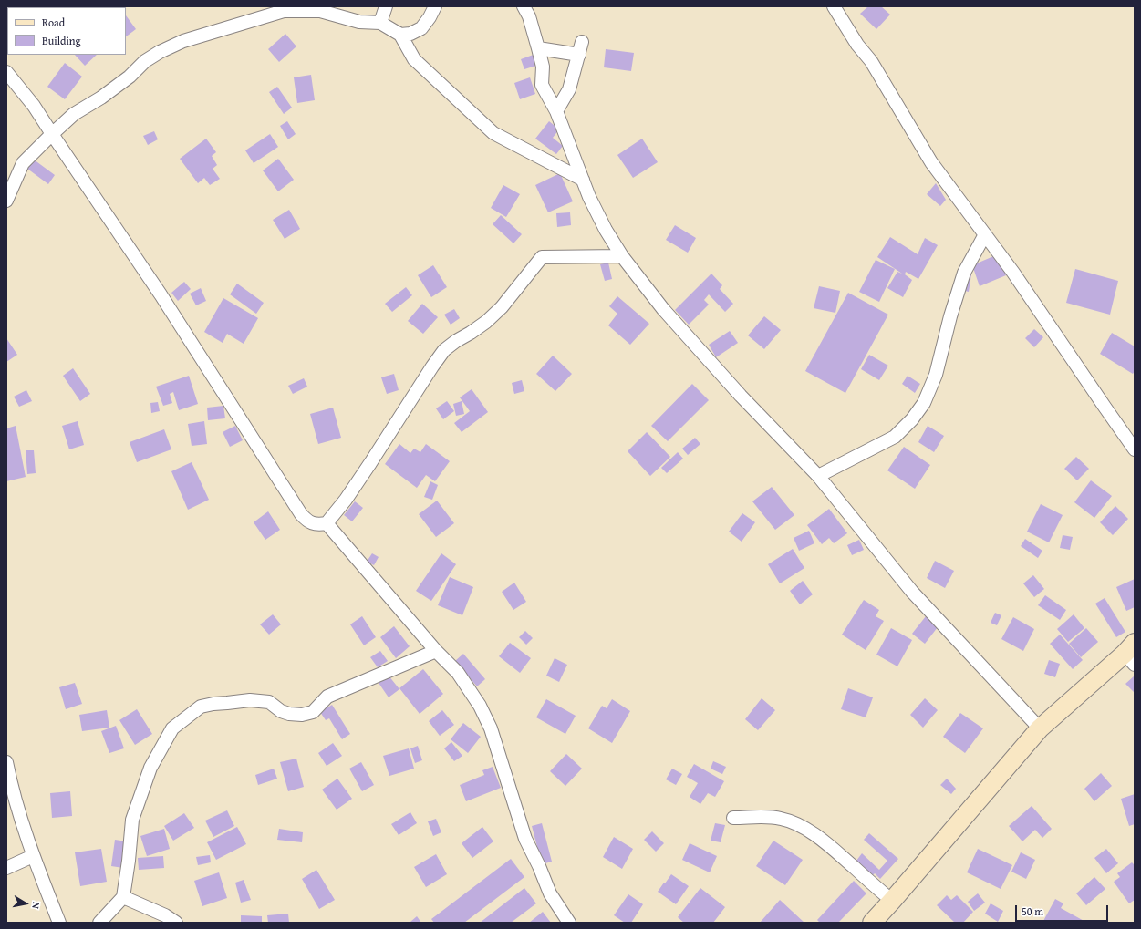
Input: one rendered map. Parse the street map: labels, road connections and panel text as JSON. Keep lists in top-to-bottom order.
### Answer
{
  "legend": ["Road", "Building"],
  "scale_bar": "50 m",
  "north": "right"
}
